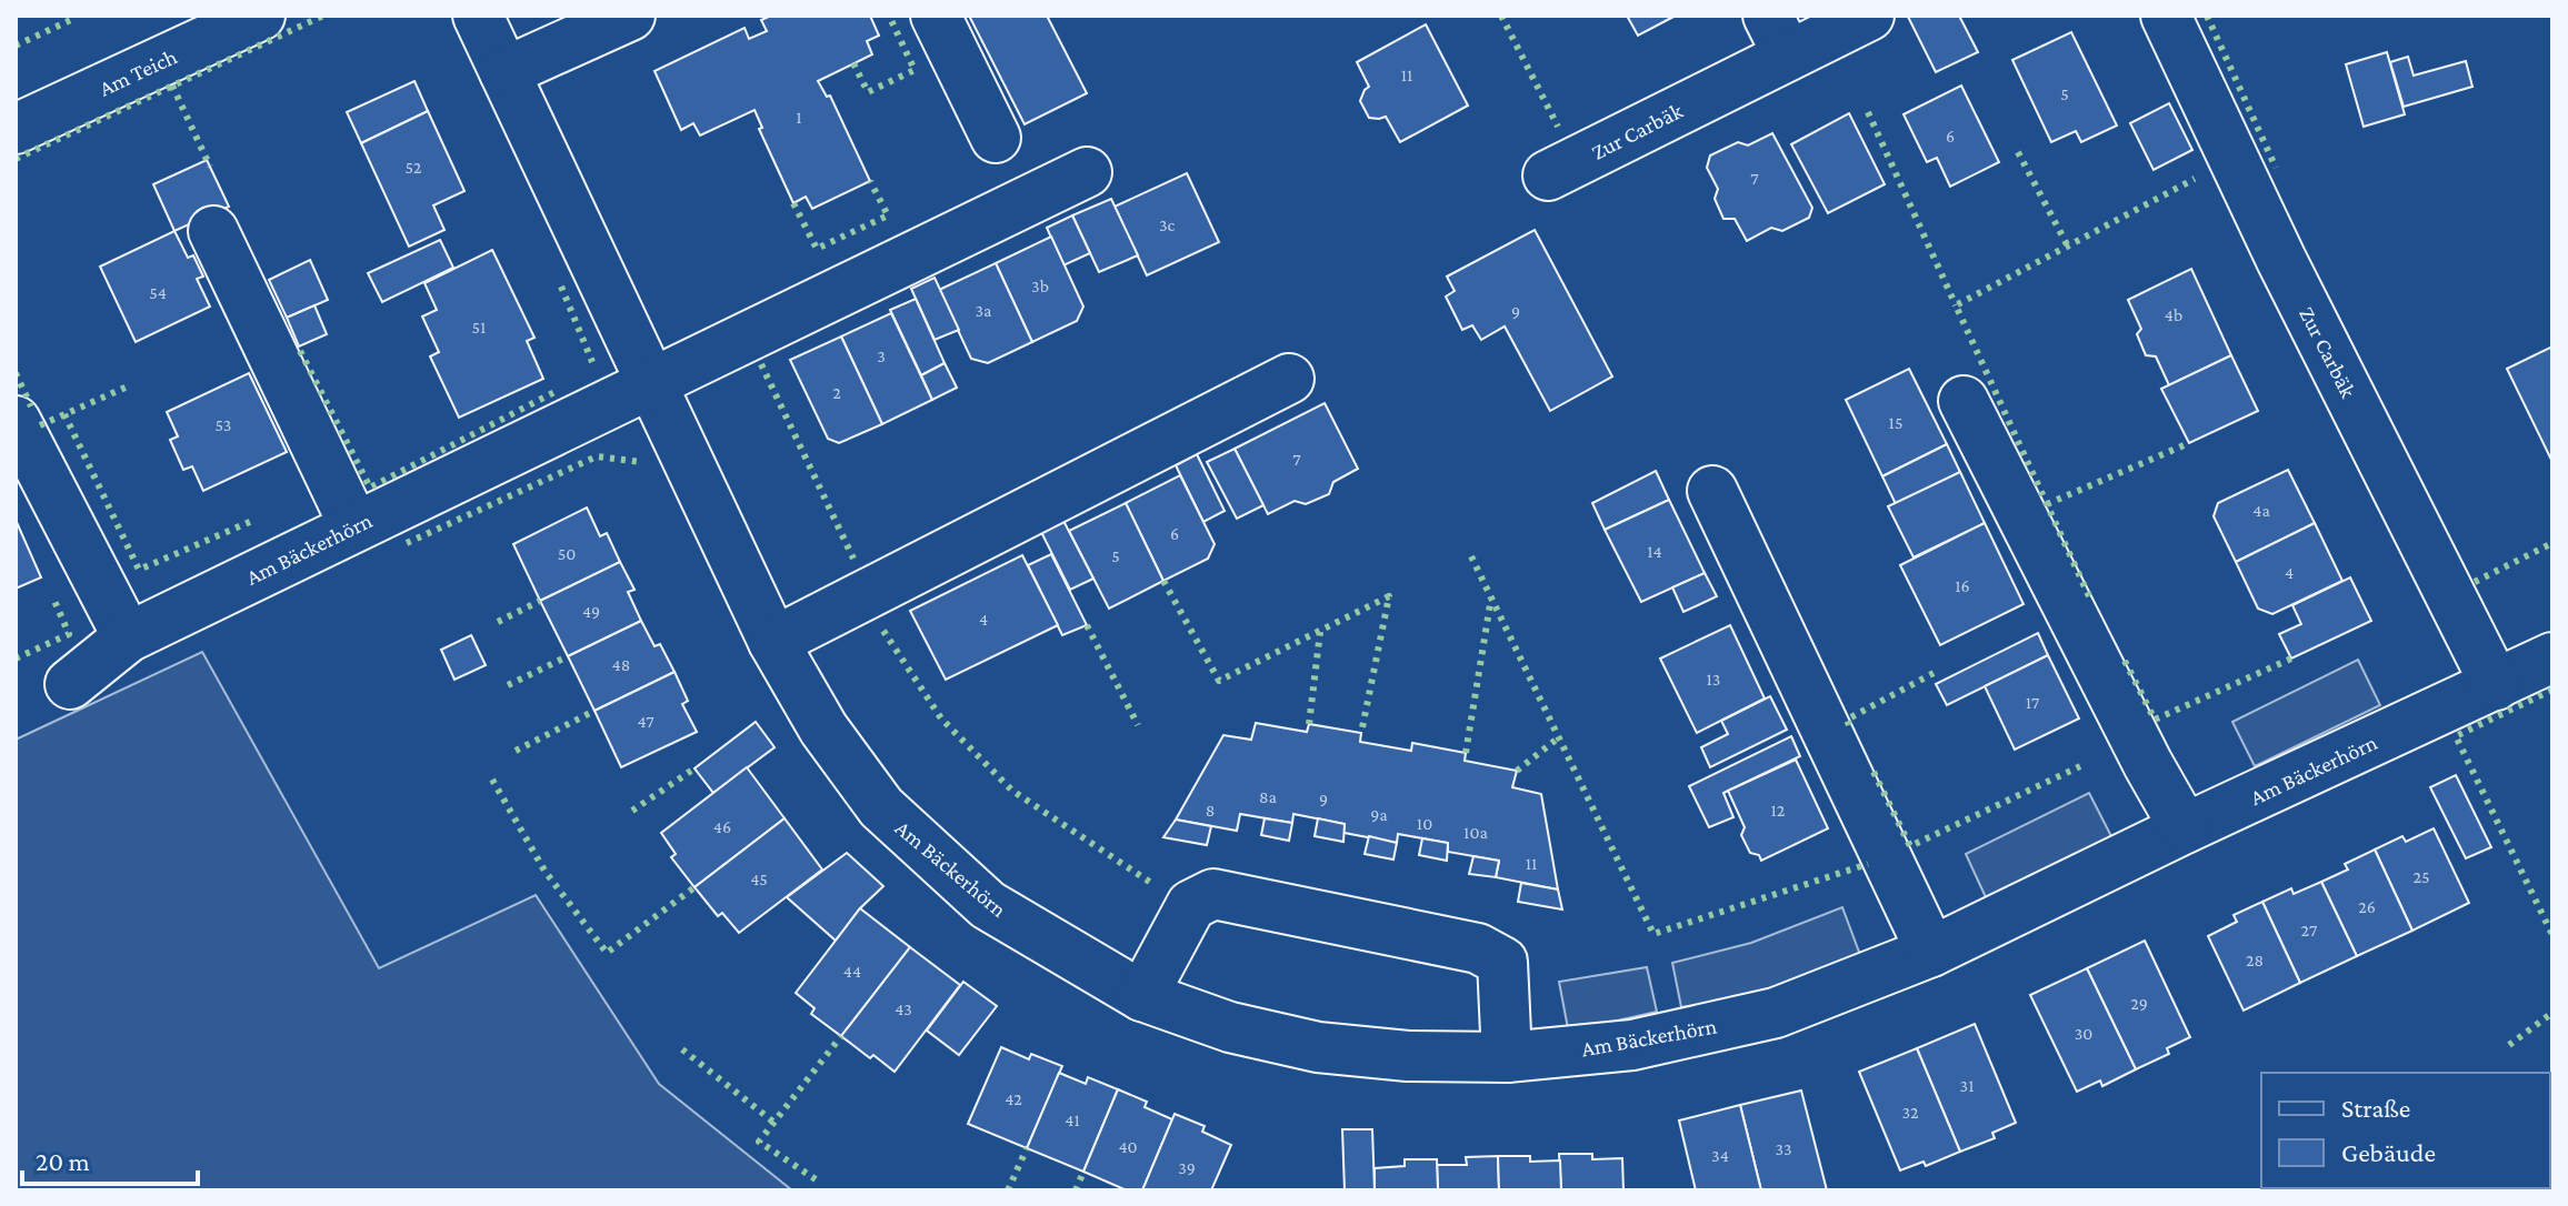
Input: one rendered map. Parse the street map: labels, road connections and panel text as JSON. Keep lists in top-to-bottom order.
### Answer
{
  "streets": {
    "street": ["Am Teich", "Zur Carbäk", "Am Bäckerhörn"]
  },
  "crossings": [
    ["Zur Carbäk", "Am Bäckerhörn"]
  ],
  "house_numbers": [
    "11",
    "5",
    "1",
    "6",
    "52",
    "7",
    "3c",
    "3b",
    "54",
    "3a",
    "9",
    "4b",
    "51",
    "3",
    "2",
    "15",
    "53",
    "7",
    "4a",
    "6",
    "14",
    "50",
    "5",
    "4",
    "16",
    "49",
    "4",
    "48",
    "13",
    "17",
    "47",
    "8a",
    "9",
    "8",
    "12",
    "9a",
    "10",
    "46",
    "10a",
    "11",
    "25",
    "45",
    "26",
    "27",
    "28",
    "44",
    "29",
    "43",
    "30",
    "31",
    "42",
    "32",
    "41",
    "40",
    "33",
    "34",
    "39"
  ],
  "legend": ["Straße", "Gebäude"],
  "scale_bar": "20 m"
}
